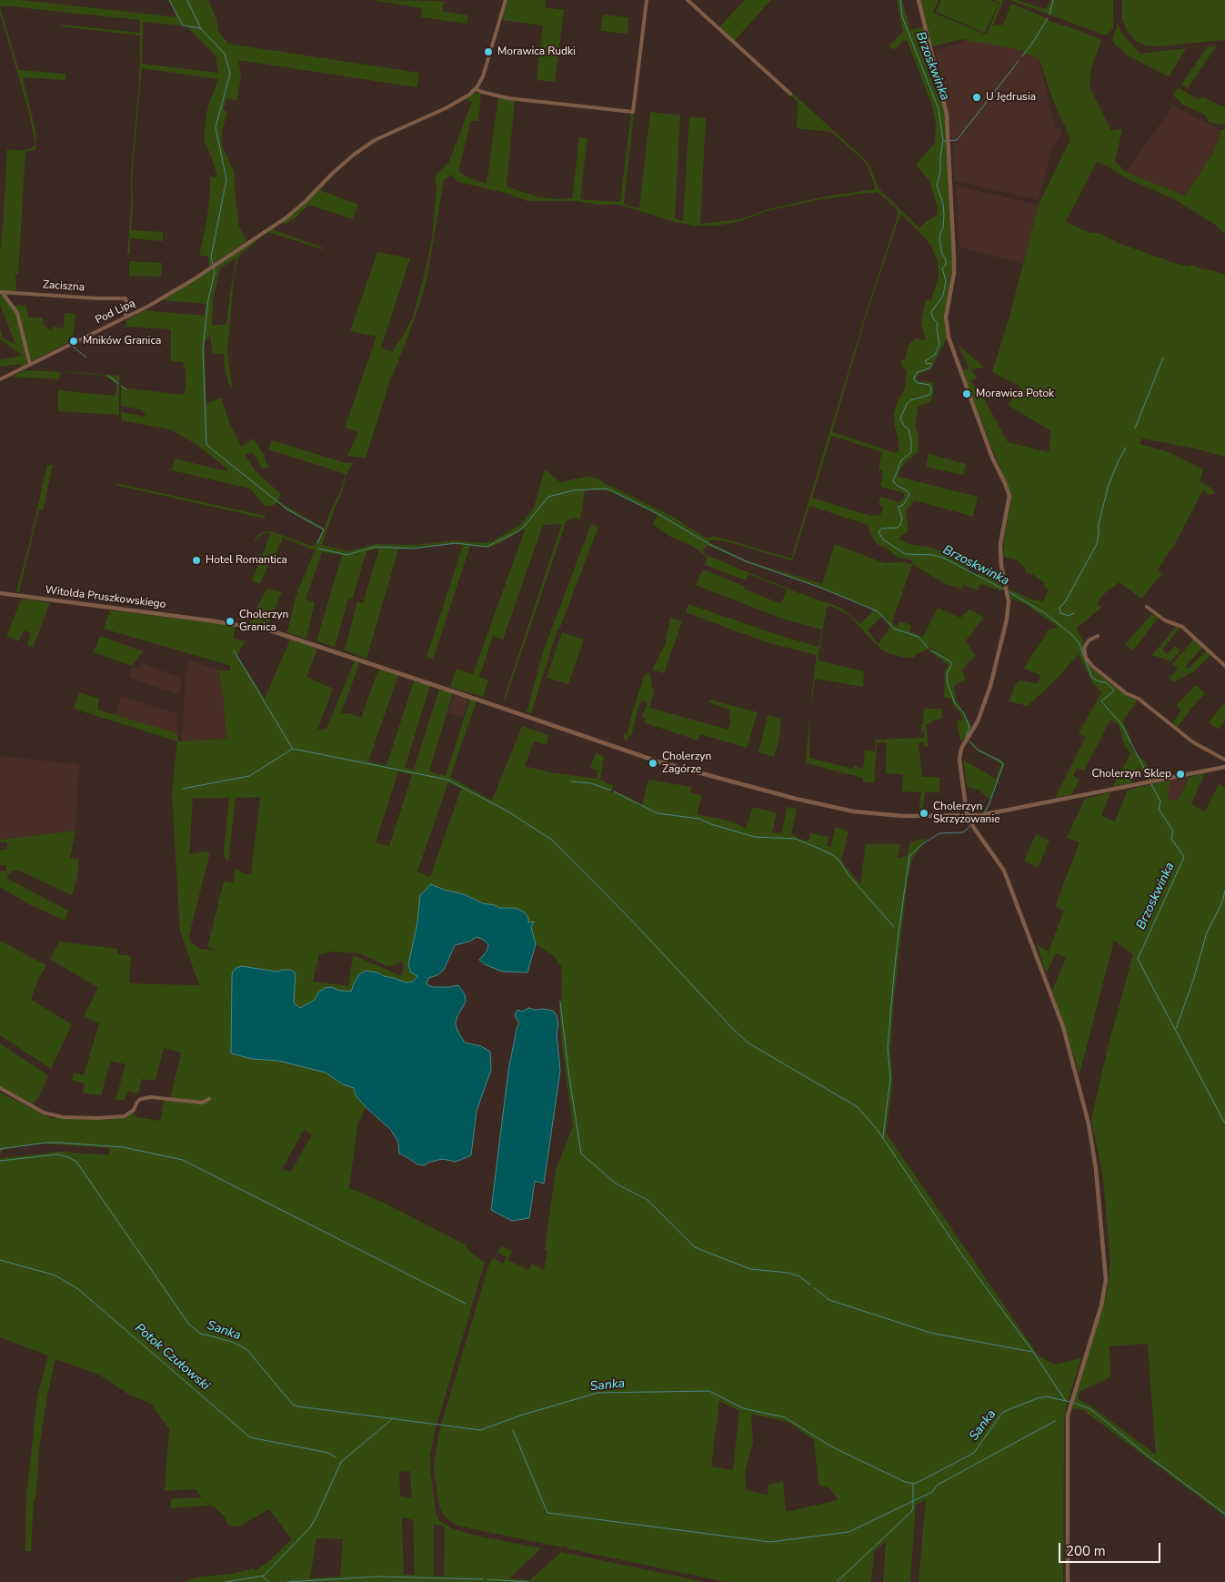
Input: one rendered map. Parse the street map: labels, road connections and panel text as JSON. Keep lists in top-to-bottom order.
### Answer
{
  "streets": {
    "street": ["Zaciszna", "Pod Lipą", "Witolda Pruszkowskiego"]
  },
  "crossings": [
    ["Zaciszna", "Pod Lipą"]
  ],
  "water": ["Brzoskwinka", "Sanka", "Potok Czułowski"],
  "places": [
    "Morawica Rudki",
    "U Jędrusia",
    "Mników Granica",
    "Morawica Potok",
    "Hotel Romantica",
    "Cholerzyn Granica",
    "Cholerzyn Zagórze",
    "Cholerzyn Sklep",
    "Cholerzyn Skrzyżowanie"
  ],
  "scale_bar": "200 m"
}
